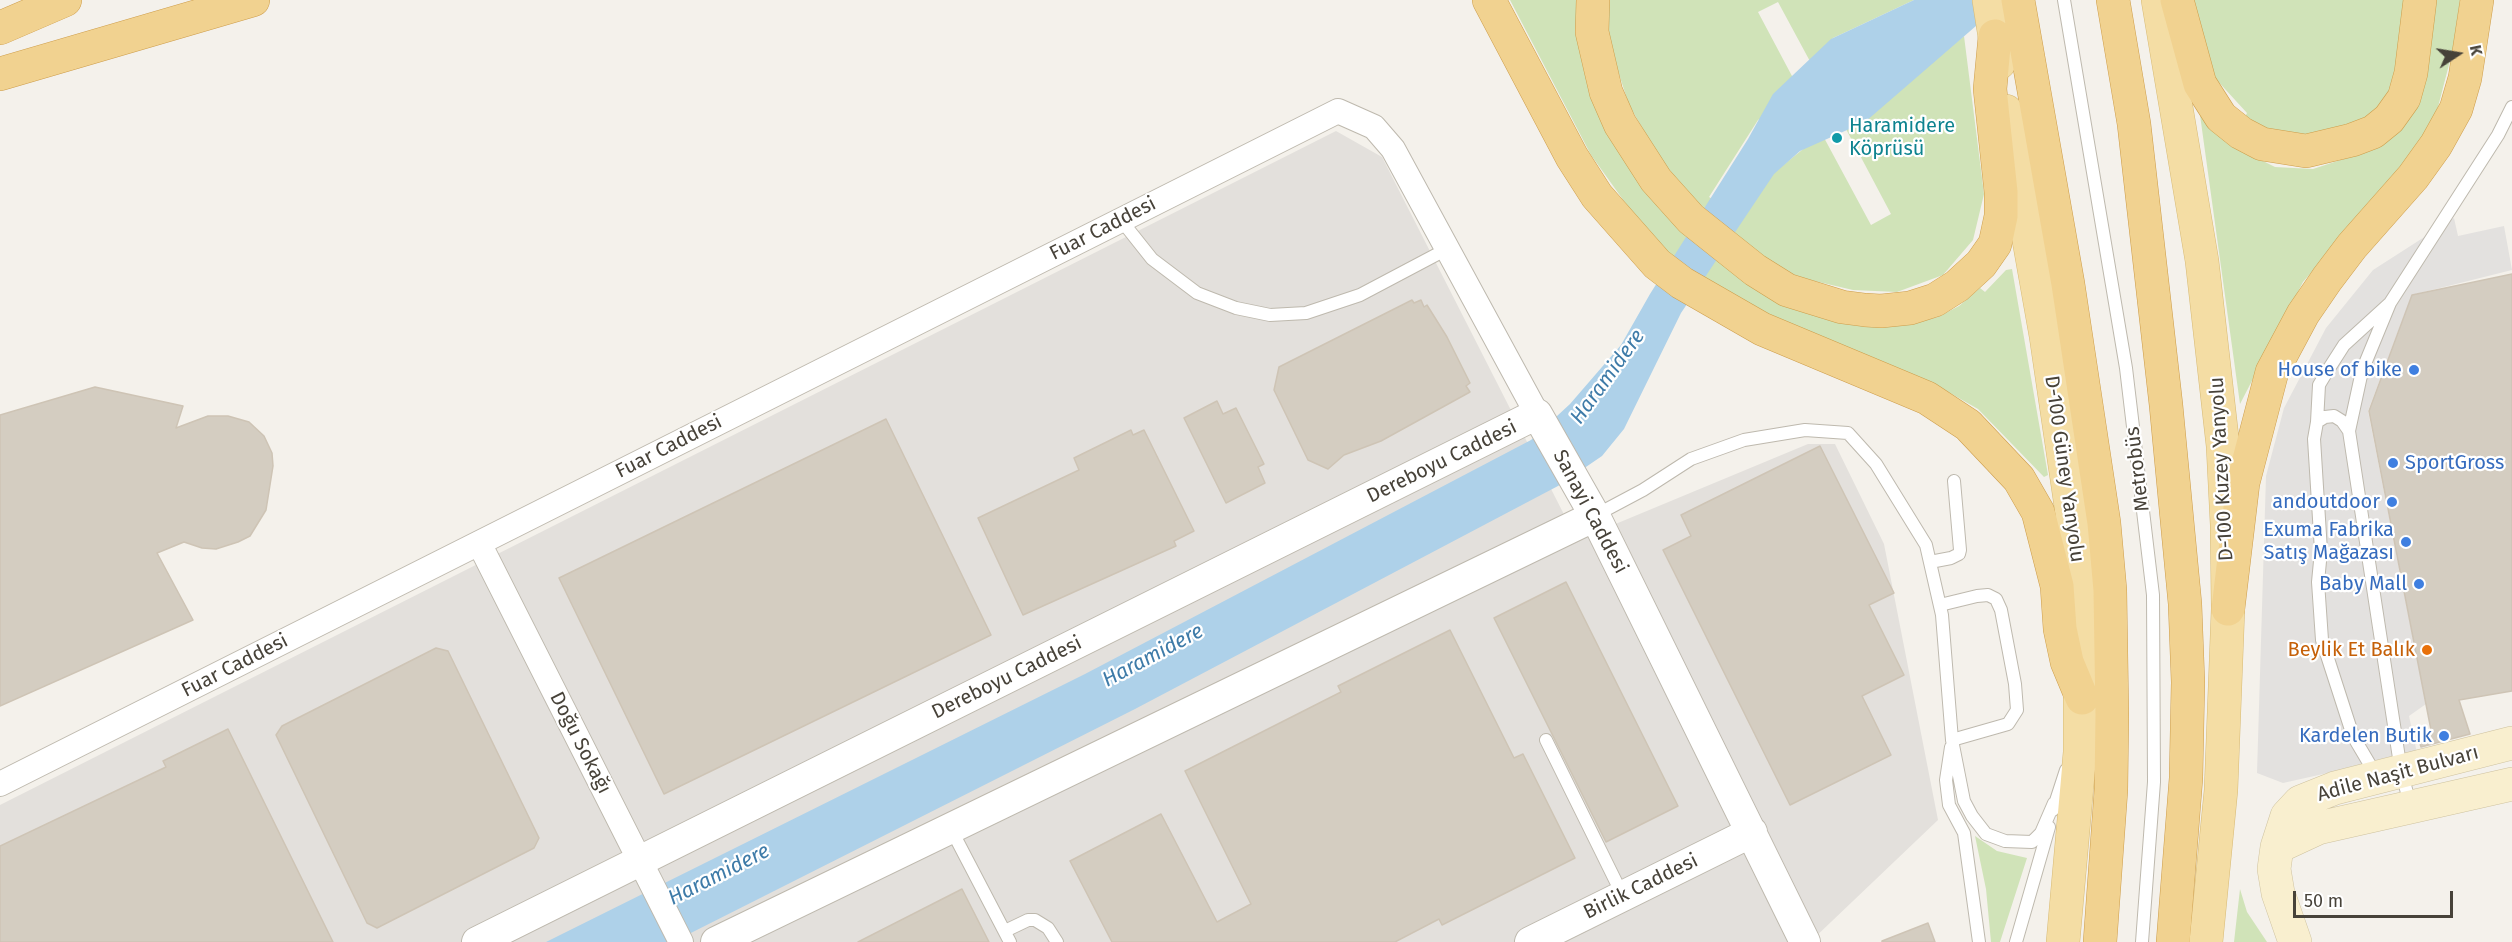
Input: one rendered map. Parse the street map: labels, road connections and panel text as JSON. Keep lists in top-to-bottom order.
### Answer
{
  "streets": {
    "main road": ["D-100 Güney Yanyolu", "D-100 Kuzey Yanyolu", "Adile Naşit Bulvarı"],
    "street": [
      "Fuar Caddesi",
      "Dereboyu Caddesi",
      "Sanayi Caddesi",
      "Doğu Sokağı",
      "Birlik Caddesi"
    ],
    "lane": ["Metrobüs"]
  },
  "crossings": [
    ["Fuar Caddesi", "Sanayi Caddesi"],
    ["Fuar Caddesi", "Doğu Sokağı"],
    ["Dereboyu Caddesi", "Sanayi Caddesi"],
    ["Dereboyu Caddesi", "Doğu Sokağı"],
    ["Sanayi Caddesi", "Birlik Caddesi"]
  ],
  "water": ["Haramidere"],
  "places": [
    "Haramidere Köprüsü",
    "House of bike",
    "SportGross",
    "andoutdoor",
    "Exuma Fabrika Satış Mağazası",
    "Baby Mall",
    "Beylik Et Balık",
    "Kardelen Butik"
  ],
  "scale_bar": "50 m",
  "north": "right"
}
